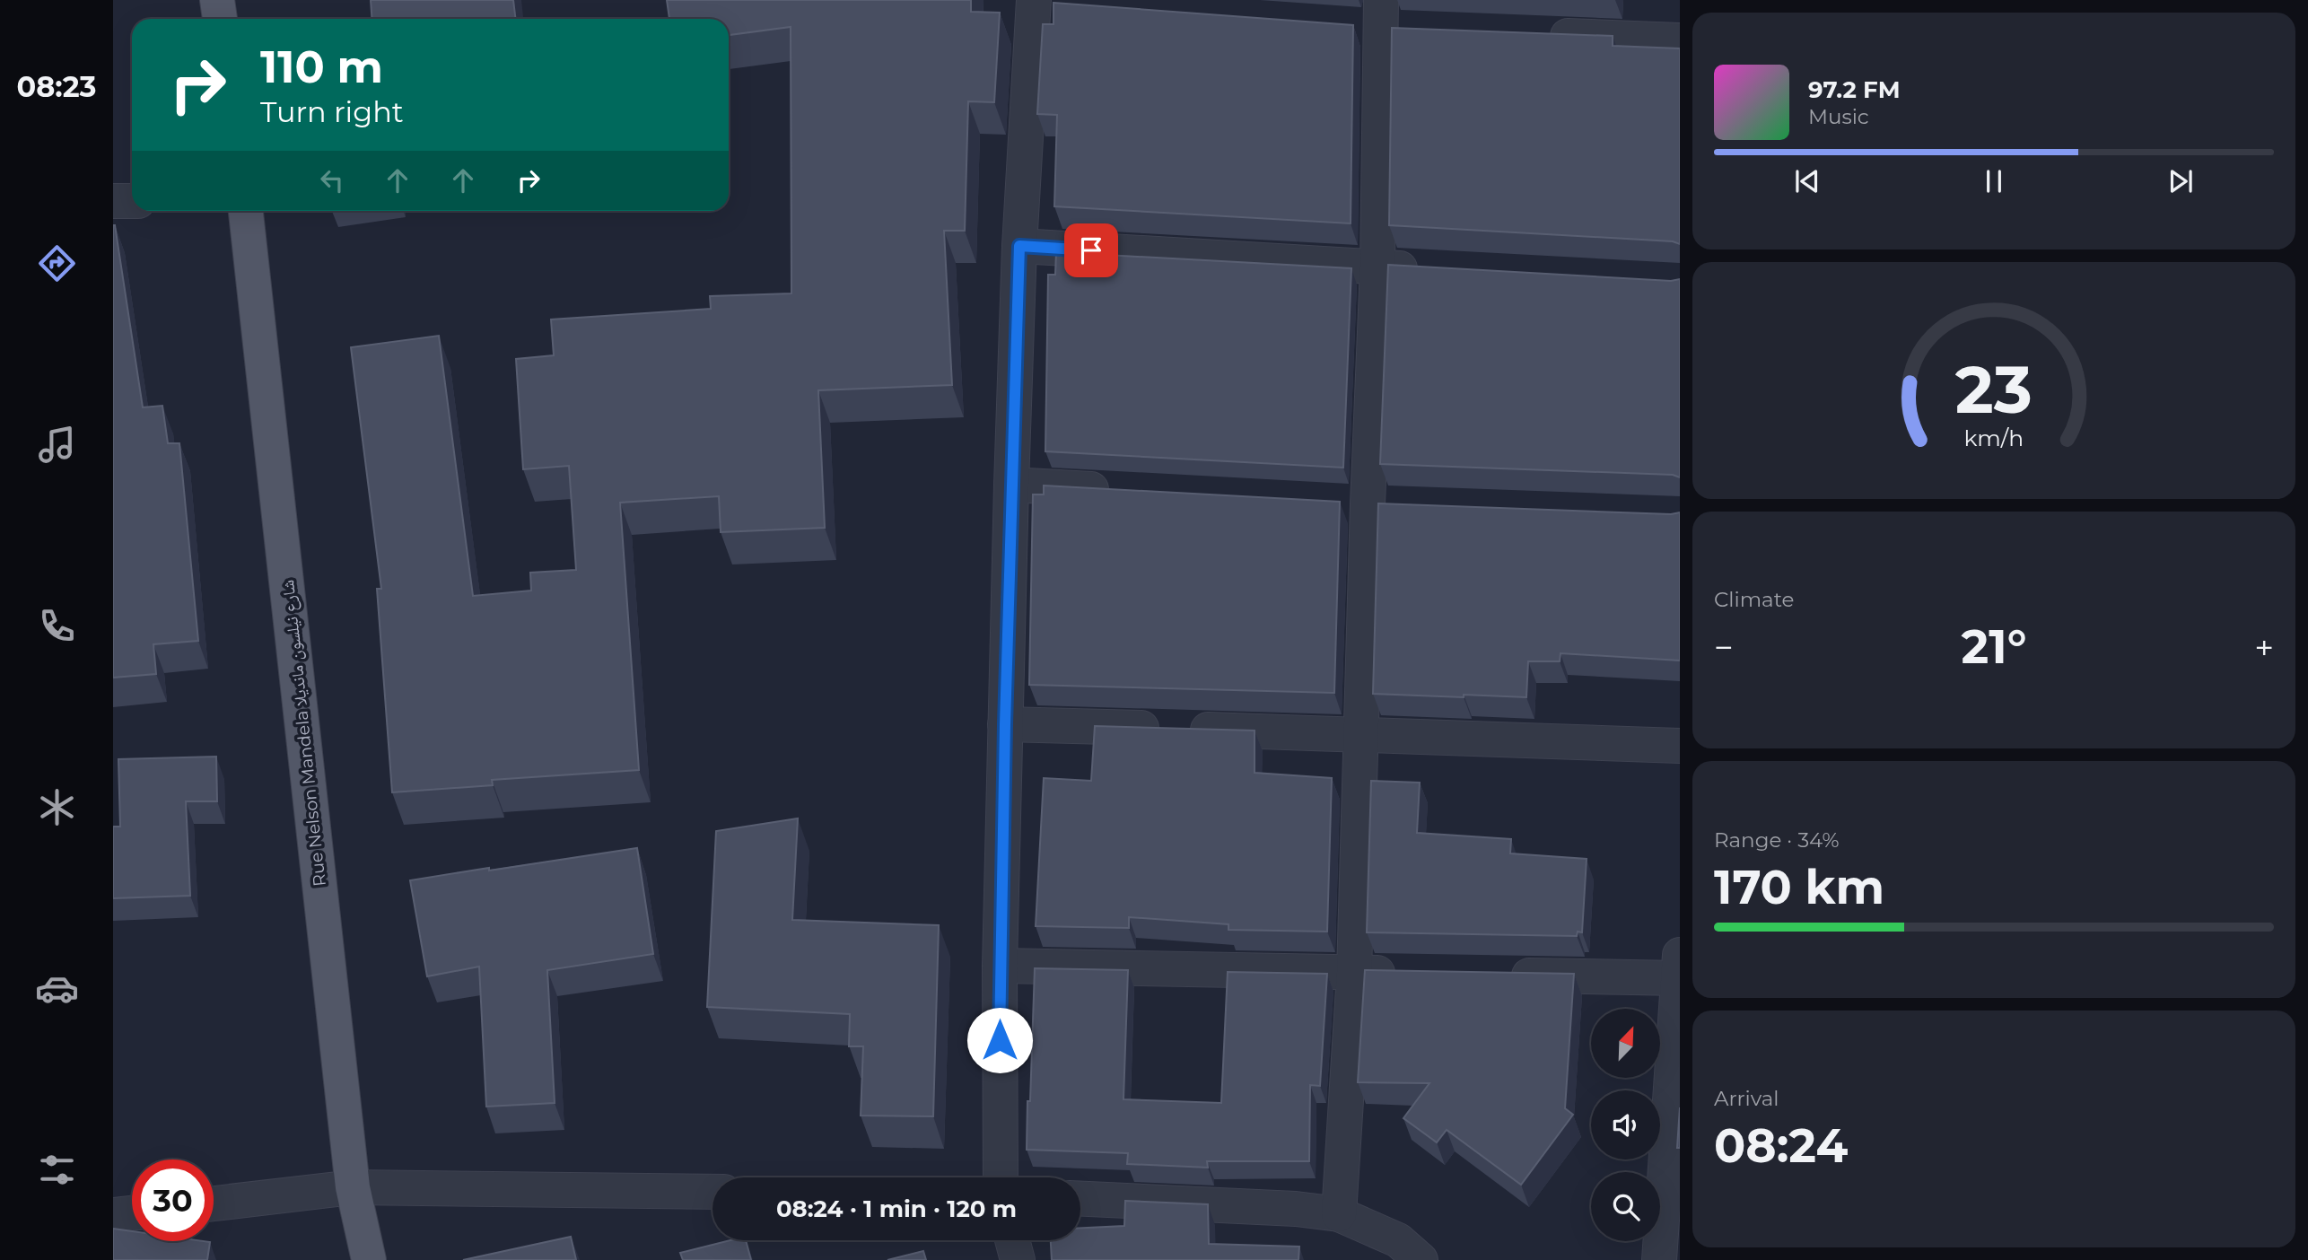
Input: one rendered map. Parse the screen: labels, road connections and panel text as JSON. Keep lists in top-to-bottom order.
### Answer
{
  "streets": {
    "main road": ["Rue Nelson Mandela شارع نيلسون مانديلا"]
  },
  "north": "top right",
  "page": {
    "tabs": "08:23",
    "turn": ["110 m", "Turn right"],
    "song": ["97.2 FM", "Music"],
    "tile": [
      "Climate",
      ["Range · 34%", "170 km"],
      ["Arrival", "08:24"]
    ],
    "heat": ["−", "21°", "+"],
    "limit": "30",
    "trip": "08:24 · 1 min · 120 m",
    "gauge": ["23", "km/h"]
  }
}
